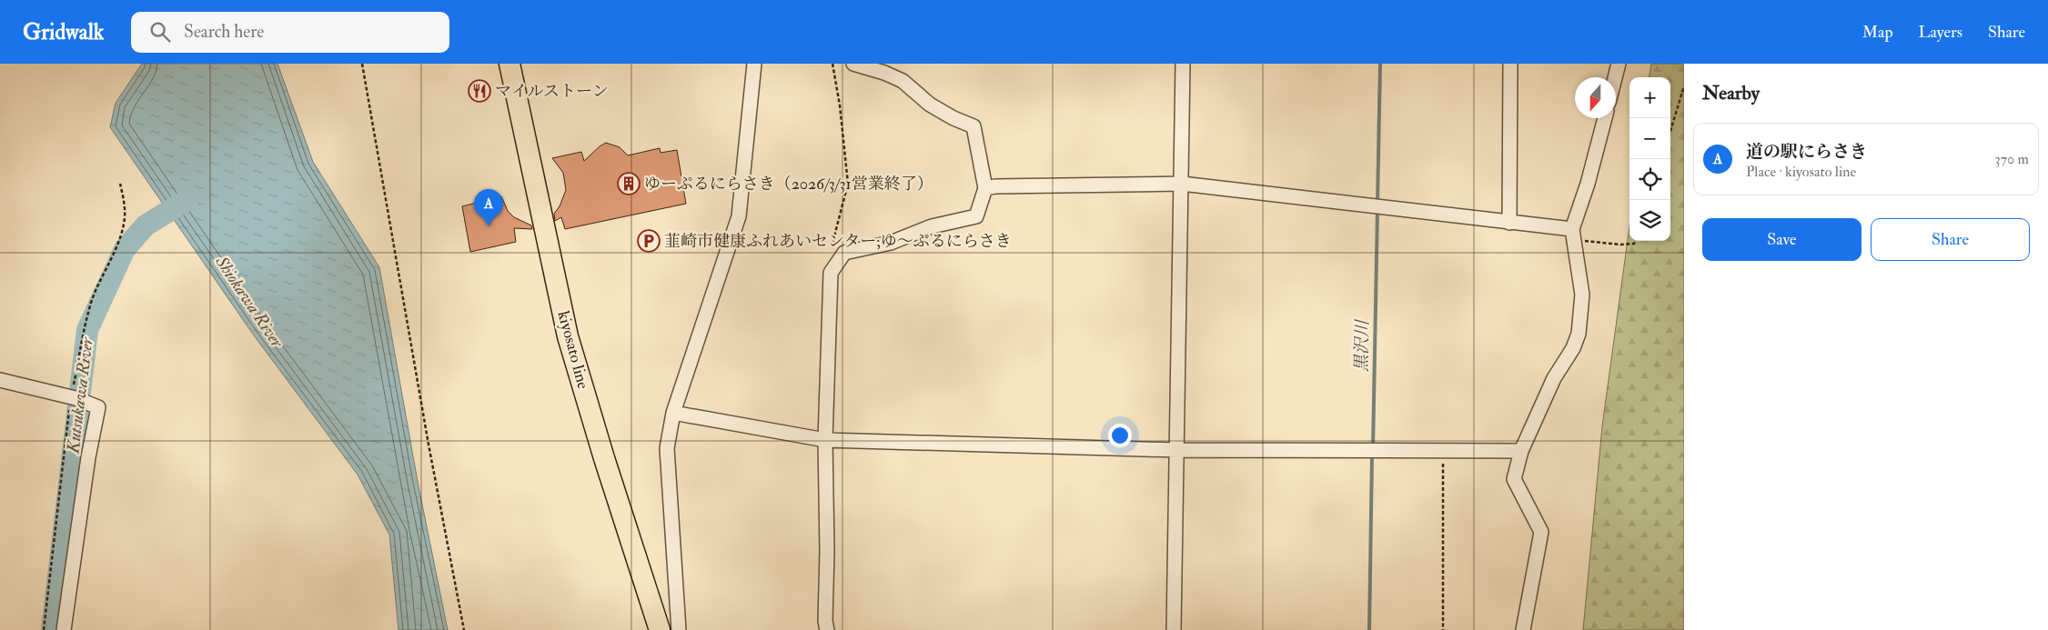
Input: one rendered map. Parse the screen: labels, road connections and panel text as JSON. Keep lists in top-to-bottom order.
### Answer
{
  "streets": {
    "highway": ["kiyosato line"]
  },
  "water": ["Shiokawa River", "黒沢川", "Kutsukawa River"],
  "places": {
    "restaurant": ["マイルストーン"],
    "building": ["ゆーぷるにらさき（2026/3/31営業終了）"],
    "parking": ["韮崎市健康ふれあいセンター;ゆ～ぷるにらさき"]
  },
  "north": "bottom",
  "page": {
    "header": "Gridwalk",
    "search": "Search here",
    "nav": ["Map", "Layers", "Share"],
    "heading": "Nearby",
    "map_buttons": ["+", "−"],
    "list": [
      {
        "mark": "A",
        "name": "道の駅にらさき",
        "note": "Place · kiyosato line",
        "value": "370 m"
      }
    ],
    "pins": "A",
    "buttons": ["Save", "Share"]
  }
}
